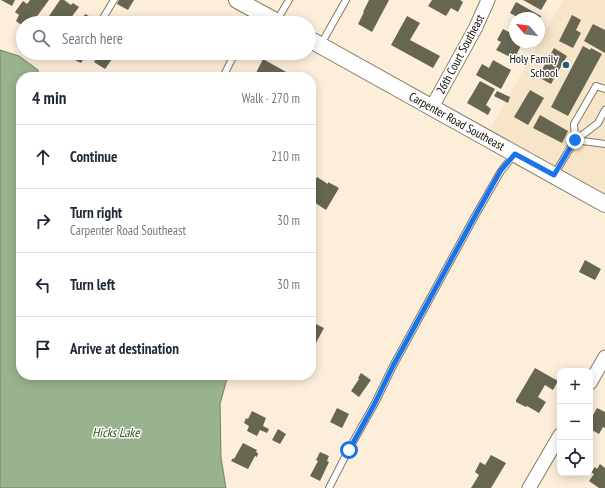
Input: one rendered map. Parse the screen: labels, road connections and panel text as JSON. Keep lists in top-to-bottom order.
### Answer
{
  "streets": {
    "street": ["26th Court Southeast", "Carpenter Road Southeast"]
  },
  "crossings": [
    ["26th Court Southeast", "Carpenter Road Southeast"]
  ],
  "water": ["Hicks Lake"],
  "places": ["Holy Family School"],
  "north": "top left",
  "page": {
    "search": "Search here",
    "heading": ["4 min", "Walk · 270 m"],
    "list": [
      ["Continue", "210 m"],
      ["Turn right", "Carpenter Road Southeast", "30 m"],
      ["Turn left", "30 m"],
      "Arrive at destination"
    ],
    "map_buttons": ["+", "−"]
  }
}
